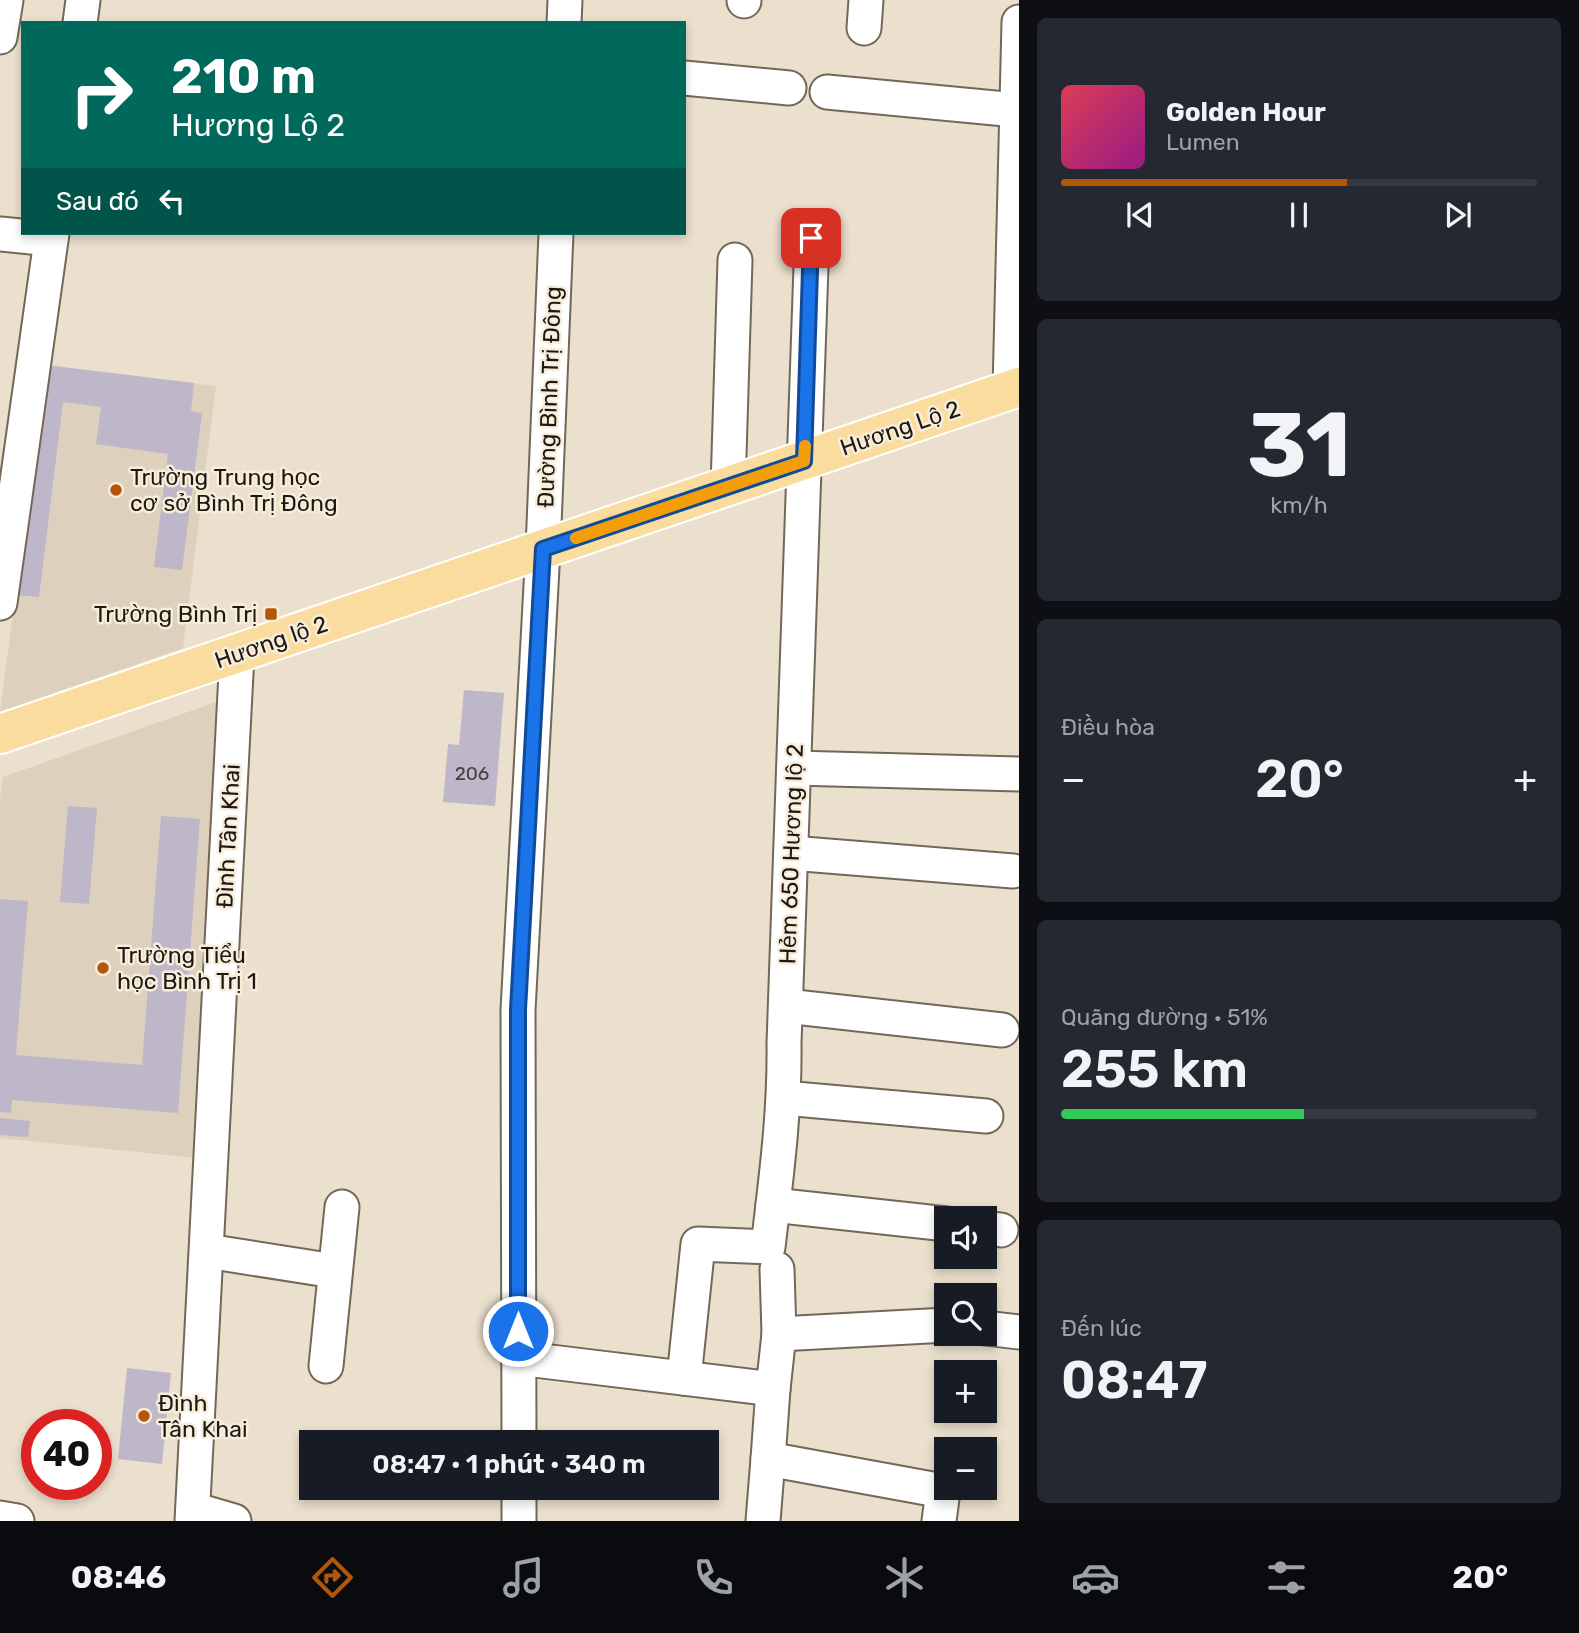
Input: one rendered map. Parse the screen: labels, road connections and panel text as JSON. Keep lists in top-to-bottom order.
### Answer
{
  "streets": {
    "main road": ["Hương Lộ 2", "Hương lộ 2"],
    "street": ["Đường Bình Trị Đông", "Đình Tân Khai", "Hẻm 650 Hương lộ 2"]
  },
  "crossings": [
    ["Đường Bình Trị Đông", "Hương Lộ 2"],
    ["Đường Bình Trị Đông", "Hương lộ 2"],
    ["Hương Lộ 2", "Hương lộ 2"],
    ["Hương Lộ 2", "Hẻm 650 Hương lộ 2"],
    ["Hương lộ 2", "Đình Tân Khai"]
  ],
  "places": {
    "other": ["Trường Trung học cơ sở Bình Trị Đông", "Trường Tiểu học Bình Trị 1", "Đình Tân Khai"],
    "transit": ["Trường Bình Trị"]
  },
  "house_numbers": ["206"],
  "page": {
    "turn": ["210 m", "Hương Lộ 2"],
    "song": ["Golden Hour", "Lumen"],
    "then": "Sau đó",
    "tile": [
      ["31", "km/h"],
      "Điều hòa",
      ["Quãng đường · 51%", "255 km"],
      ["Đến lúc", "08:47"]
    ],
    "heat": ["−", "20°", "+"],
    "map_buttons": ["+", "−"],
    "limit": "40",
    "trip": "08:47 · 1 phút · 340 m",
    "tabs": ["08:46", "20°"]
  }
}
